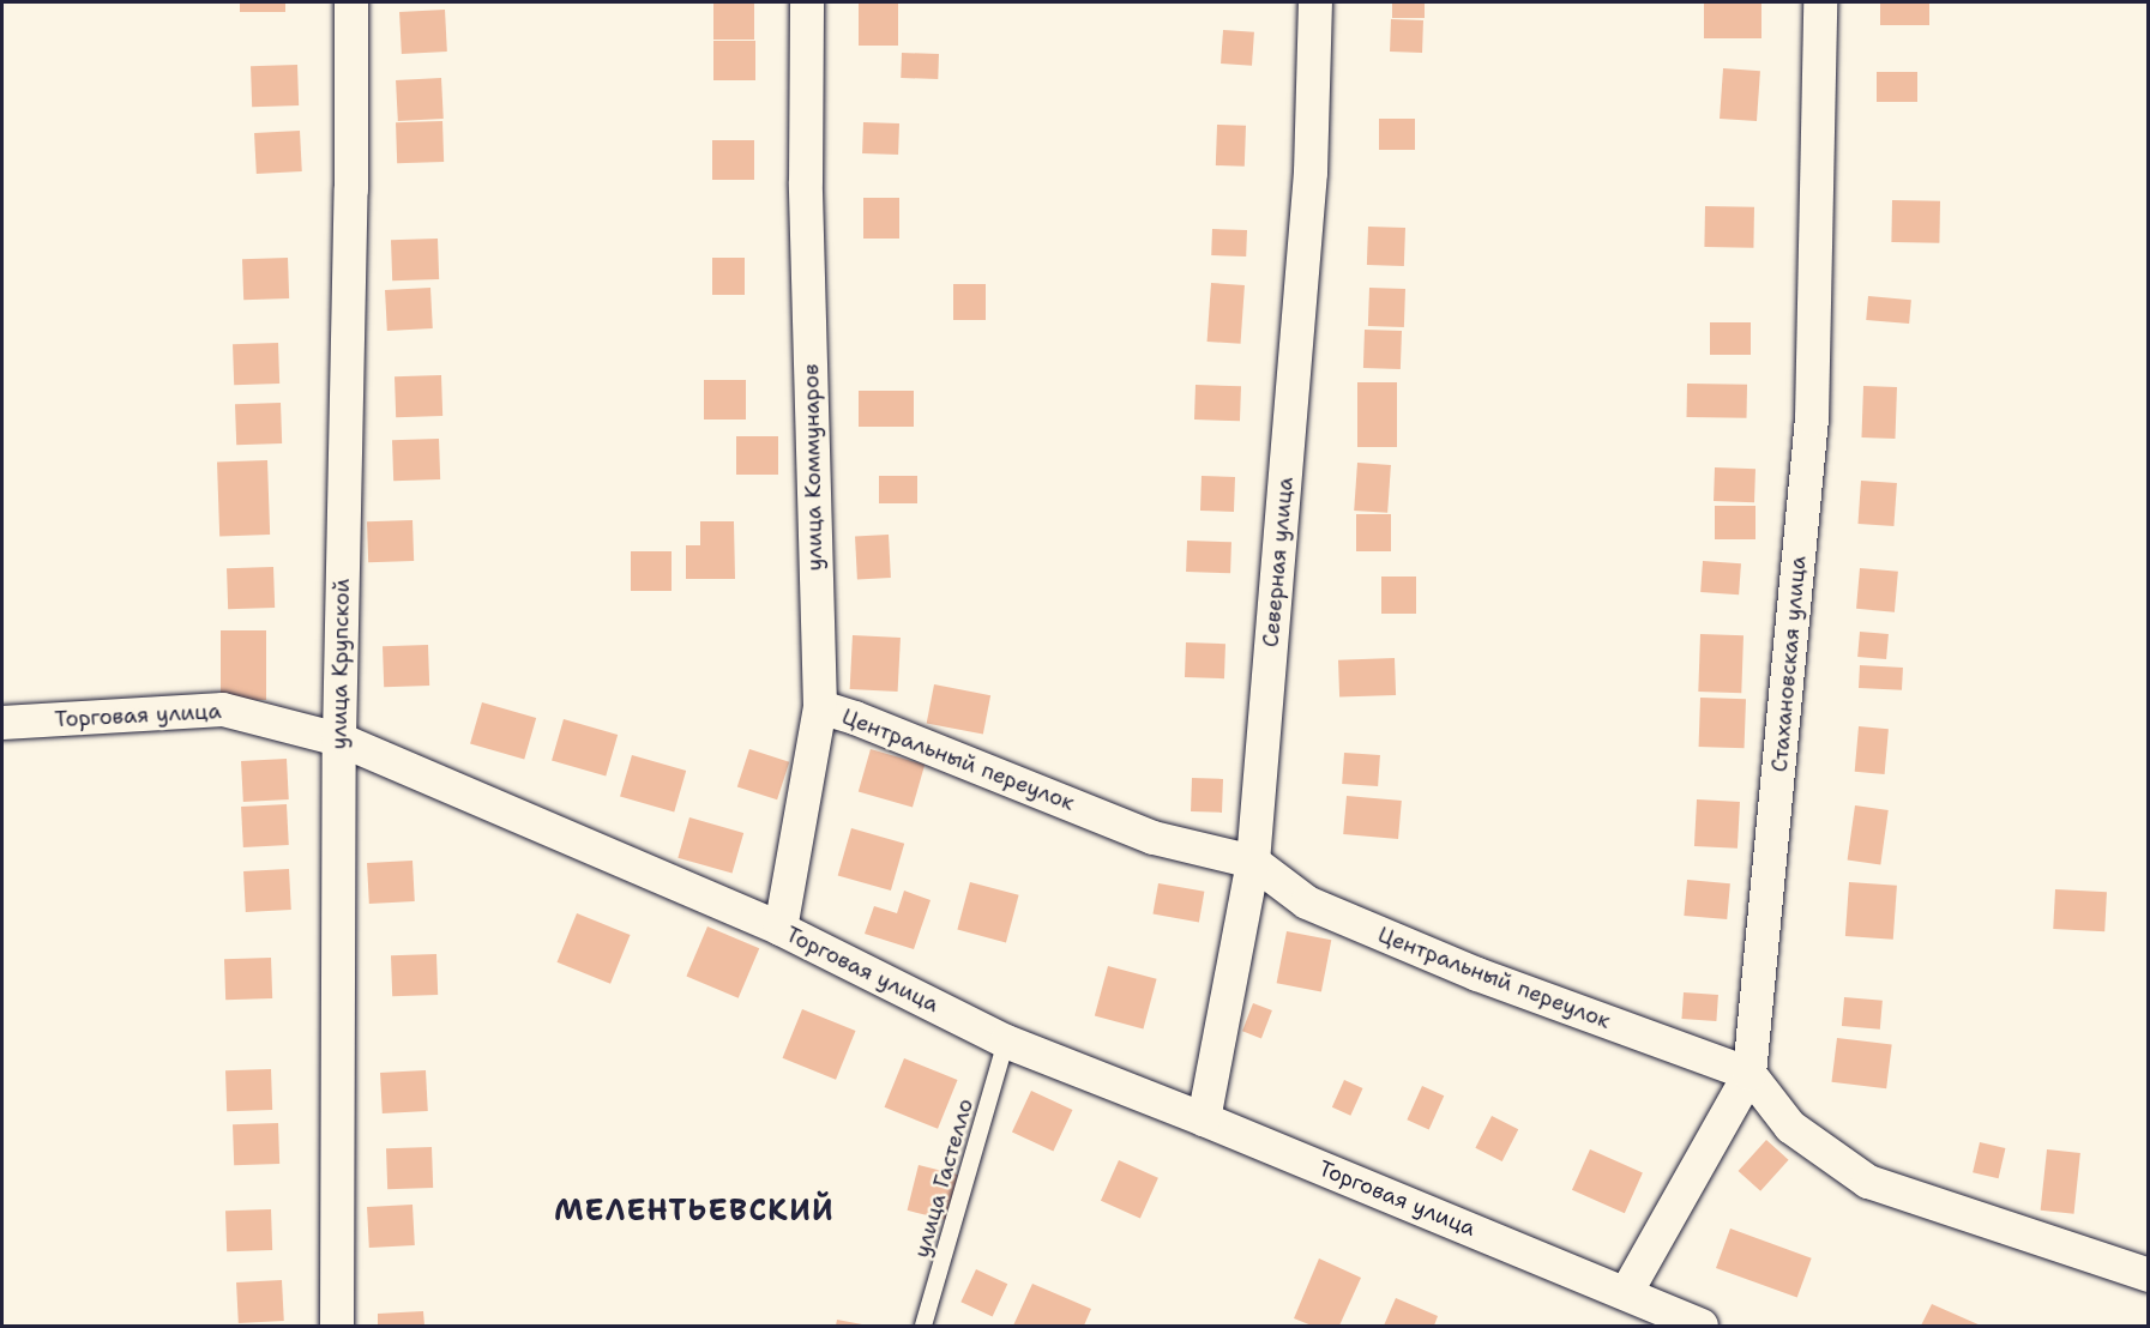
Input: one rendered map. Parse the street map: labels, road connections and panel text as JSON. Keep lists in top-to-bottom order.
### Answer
{
  "streets": {
    "street": [
      "улица Коммунаров",
      "Северная улица",
      "улица Крупской",
      "Стахановская улица",
      "Торговая улица",
      "Центральный переулок"
    ],
    "lane": ["улица Гастелло"]
  },
  "crossings": [
    ["улица Коммунаров", "Торговая улица"],
    ["улица Коммунаров", "Центральный переулок"],
    ["Северная улица", "Торговая улица"],
    ["Северная улица", "Центральный переулок"],
    ["улица Крупской", "Торговая улица"],
    ["Стахановская улица", "Торговая улица"],
    ["Стахановская улица", "Центральный переулок"],
    ["Торговая улица", "улица Гастелло"]
  ],
  "districts": ["МЕЛЕНТЬЕВСКИЙ"]
}
